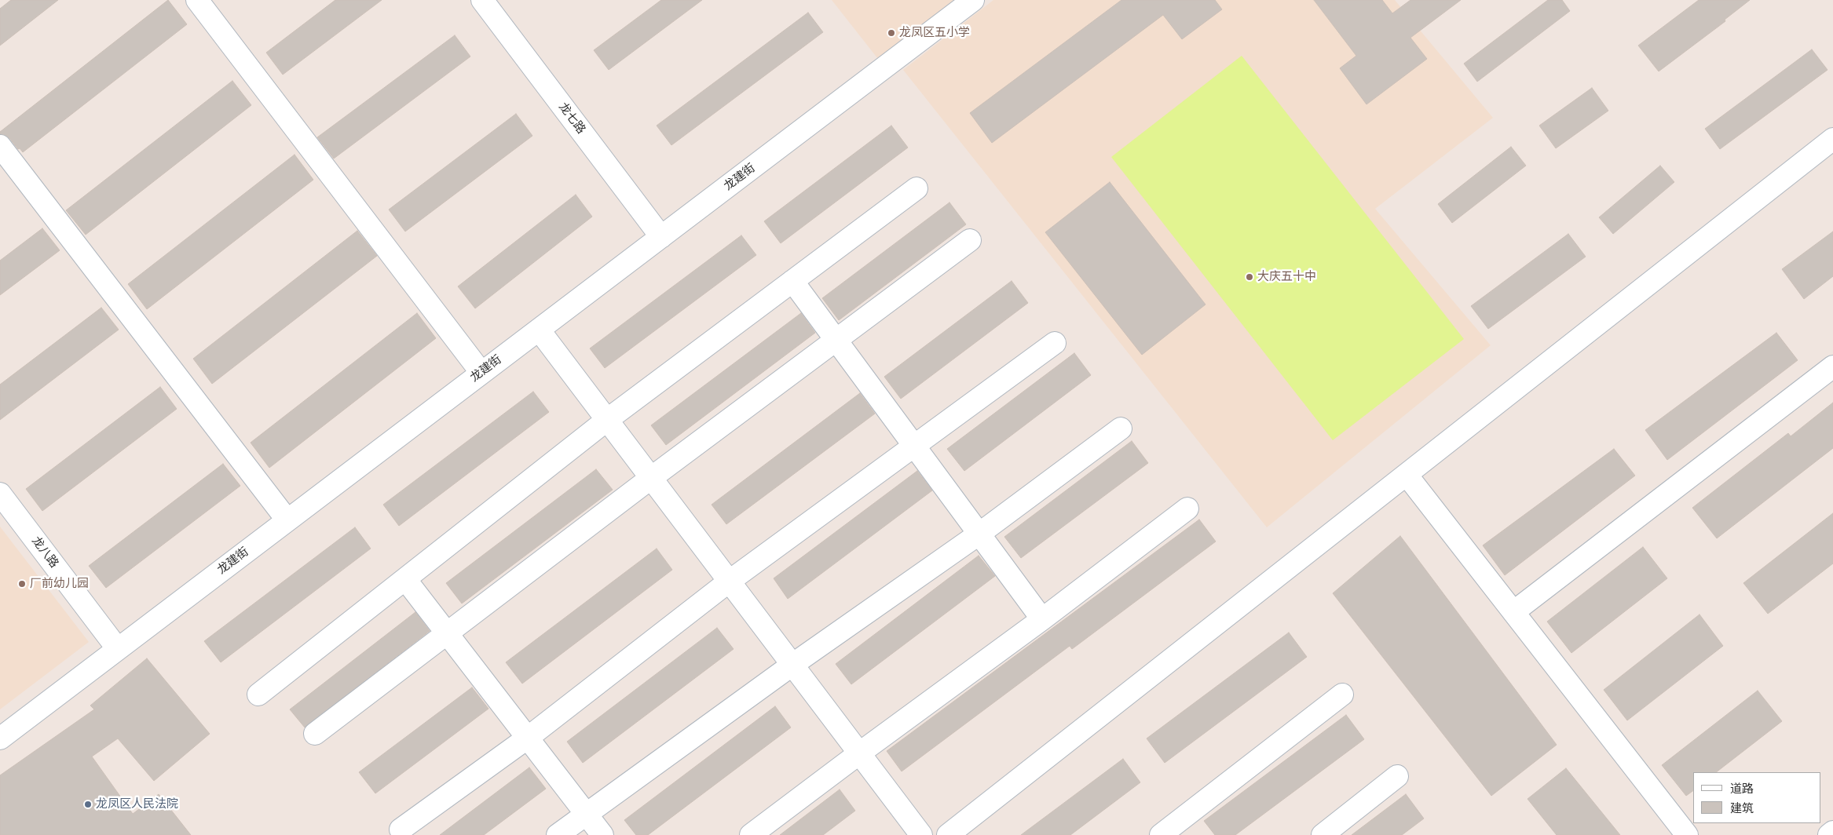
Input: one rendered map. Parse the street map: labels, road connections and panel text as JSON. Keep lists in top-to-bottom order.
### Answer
{
  "streets": {
    "street": ["龙七路", "龙建街", "龙八路"]
  },
  "crossings": [
    ["龙七路", "龙建街"],
    ["龙建街", "龙八路"]
  ],
  "places": [
    "龙凤区五小学",
    "大庆五十中",
    "厂前幼儿园",
    "龙凤区人民法院"
  ],
  "legend": ["道路", "建筑"]
}
